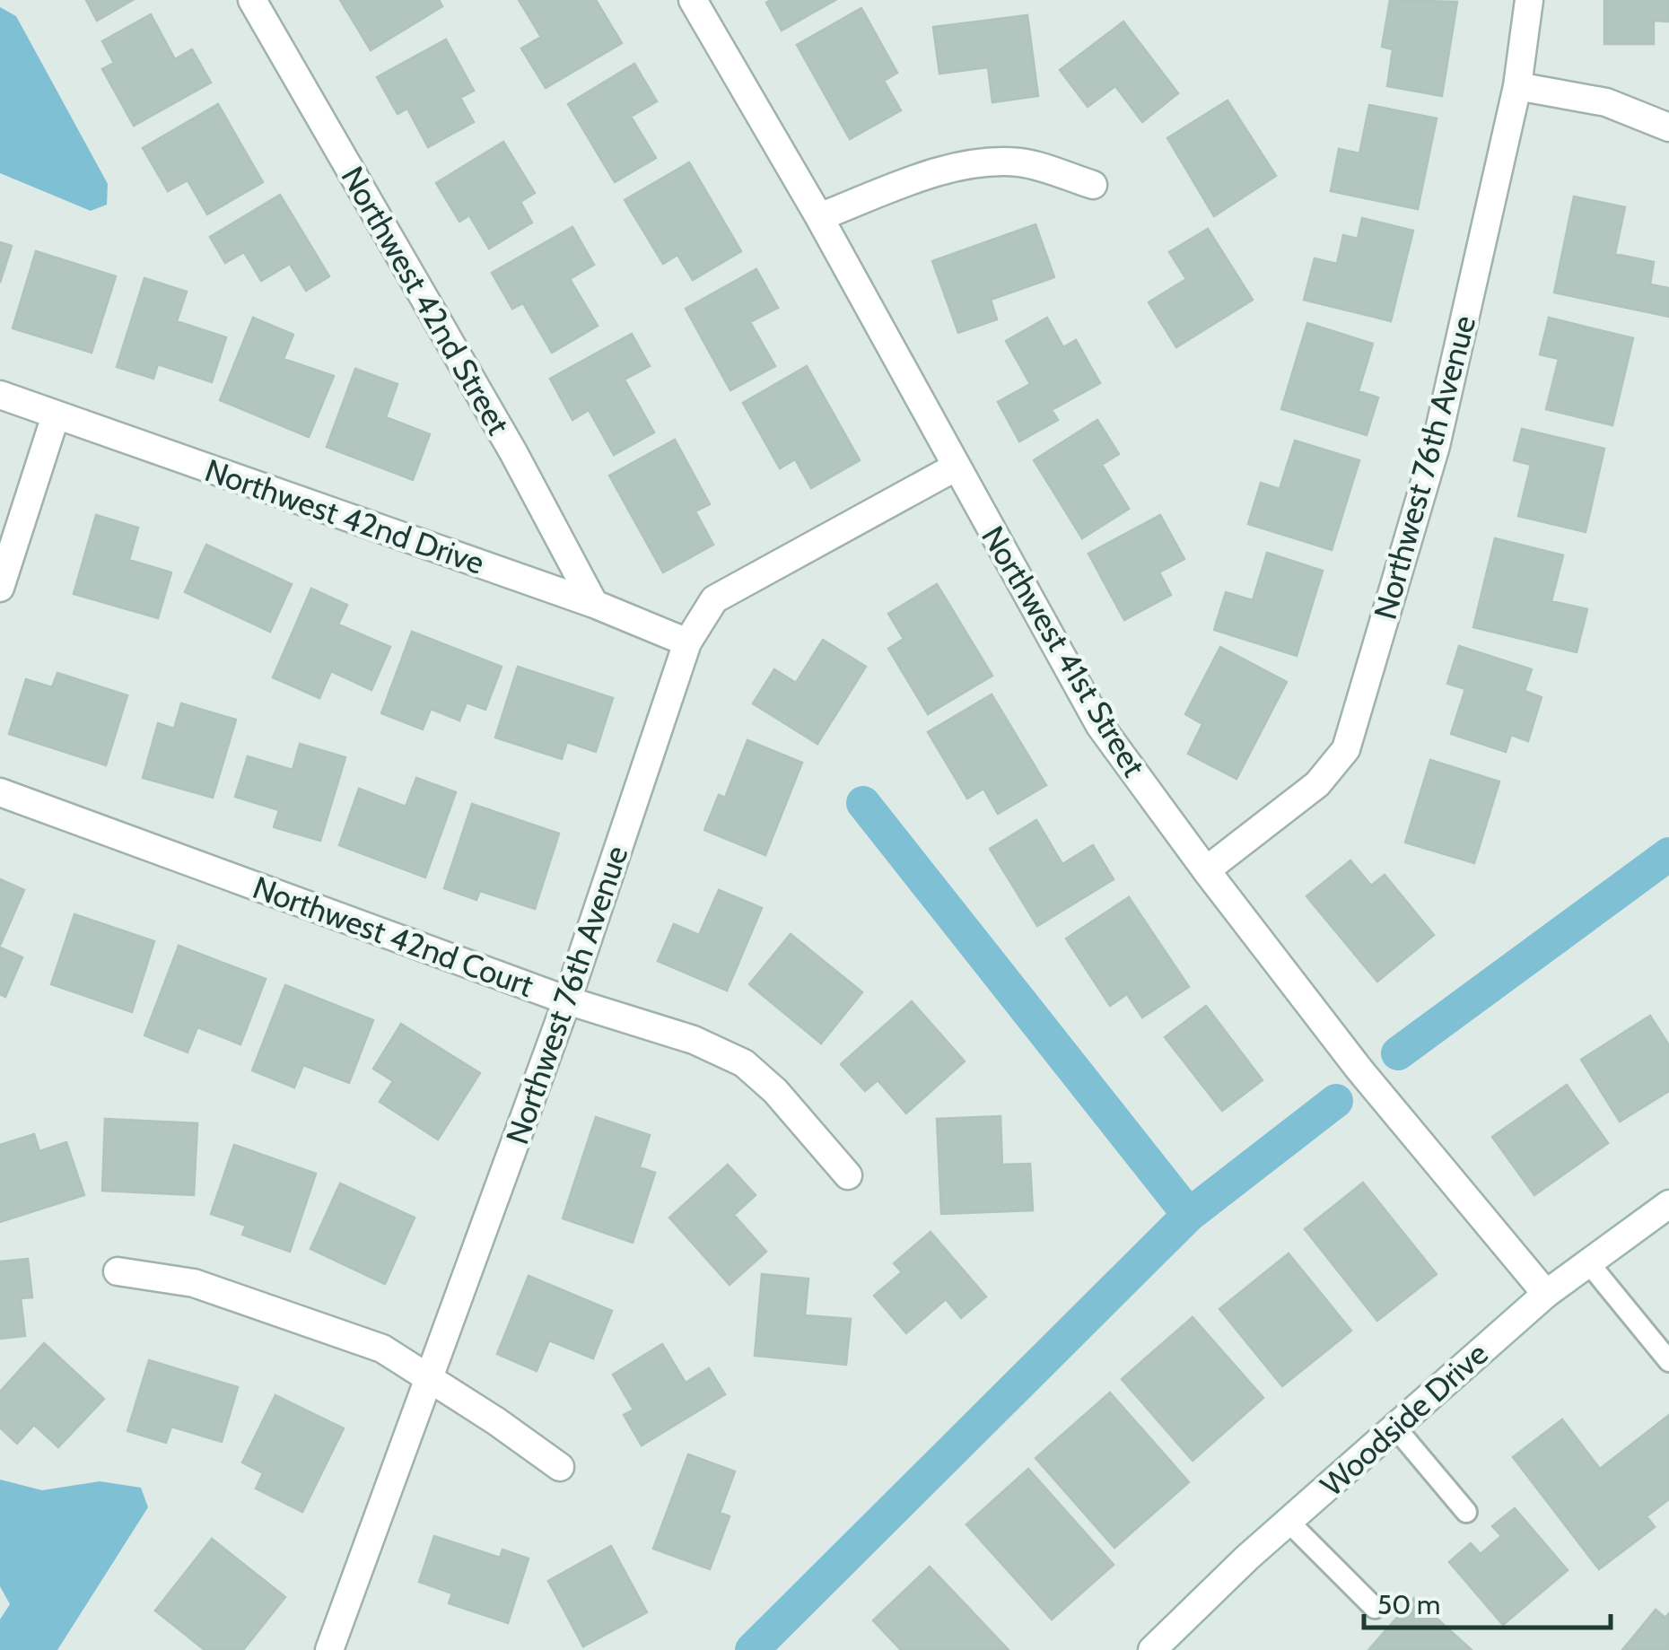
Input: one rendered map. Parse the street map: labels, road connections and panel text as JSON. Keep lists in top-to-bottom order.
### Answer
{
  "streets": {
    "street": [
      "Northwest 42nd Street",
      "Northwest 76th Avenue",
      "Northwest 42nd Drive",
      "Northwest 41st Street",
      "Northwest 42nd Court",
      "Woodside Drive"
    ]
  },
  "crossings": [
    ["Northwest 42nd Street", "Northwest 42nd Drive"],
    ["Northwest 76th Avenue", "Northwest 42nd Drive"],
    ["Northwest 76th Avenue", "Northwest 41st Street"],
    ["Northwest 76th Avenue", "Northwest 42nd Court"],
    ["Northwest 41st Street", "Woodside Drive"]
  ],
  "scale_bar": "50 m"
}
